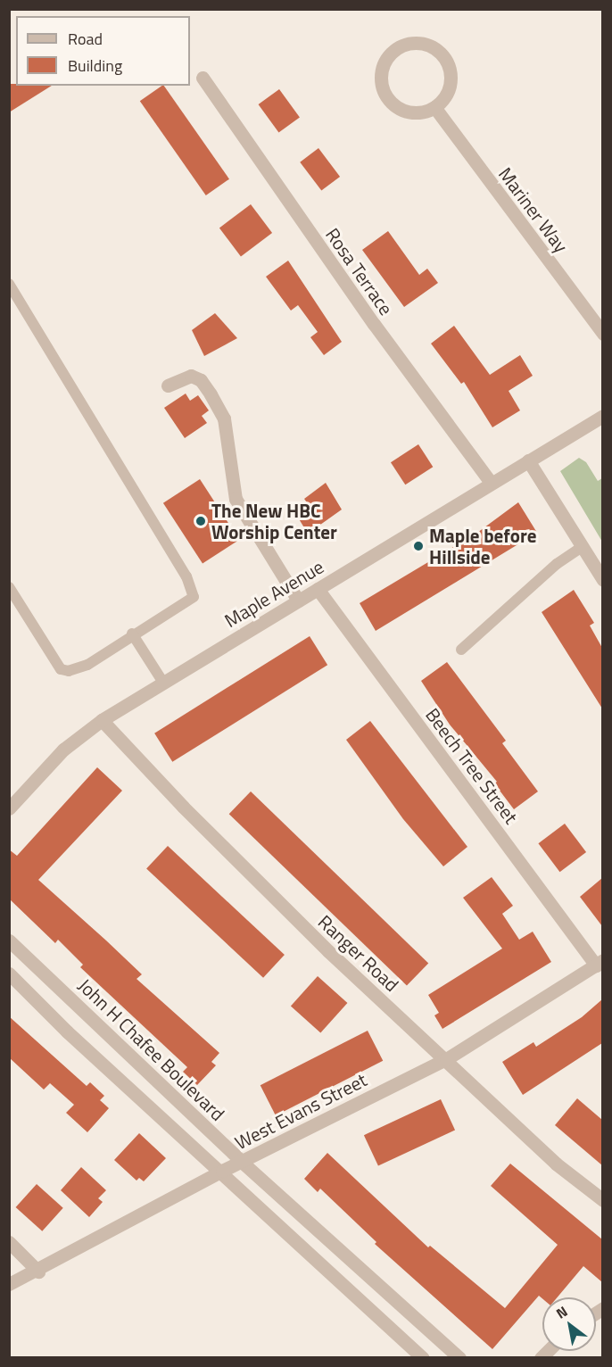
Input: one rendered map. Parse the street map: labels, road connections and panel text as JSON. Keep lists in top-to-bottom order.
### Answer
{
  "streets": {
    "street": [
      "Mariner Way",
      "Rosa Terrace",
      "Maple Avenue",
      "Beech Tree Street",
      "Ranger Road",
      "John H Chafee Boulevard",
      "West Evans Street"
    ]
  },
  "crossings": [
    ["Rosa Terrace", "Maple Avenue"],
    ["Maple Avenue", "Beech Tree Street"],
    ["Maple Avenue", "Ranger Road"],
    ["Beech Tree Street", "West Evans Street"],
    ["Ranger Road", "West Evans Street"],
    ["John H Chafee Boulevard", "West Evans Street"]
  ],
  "places": ["The New HBC Worship Center", "Maple before Hillside"],
  "legend": ["Road", "Building"],
  "north": "top left"
}
